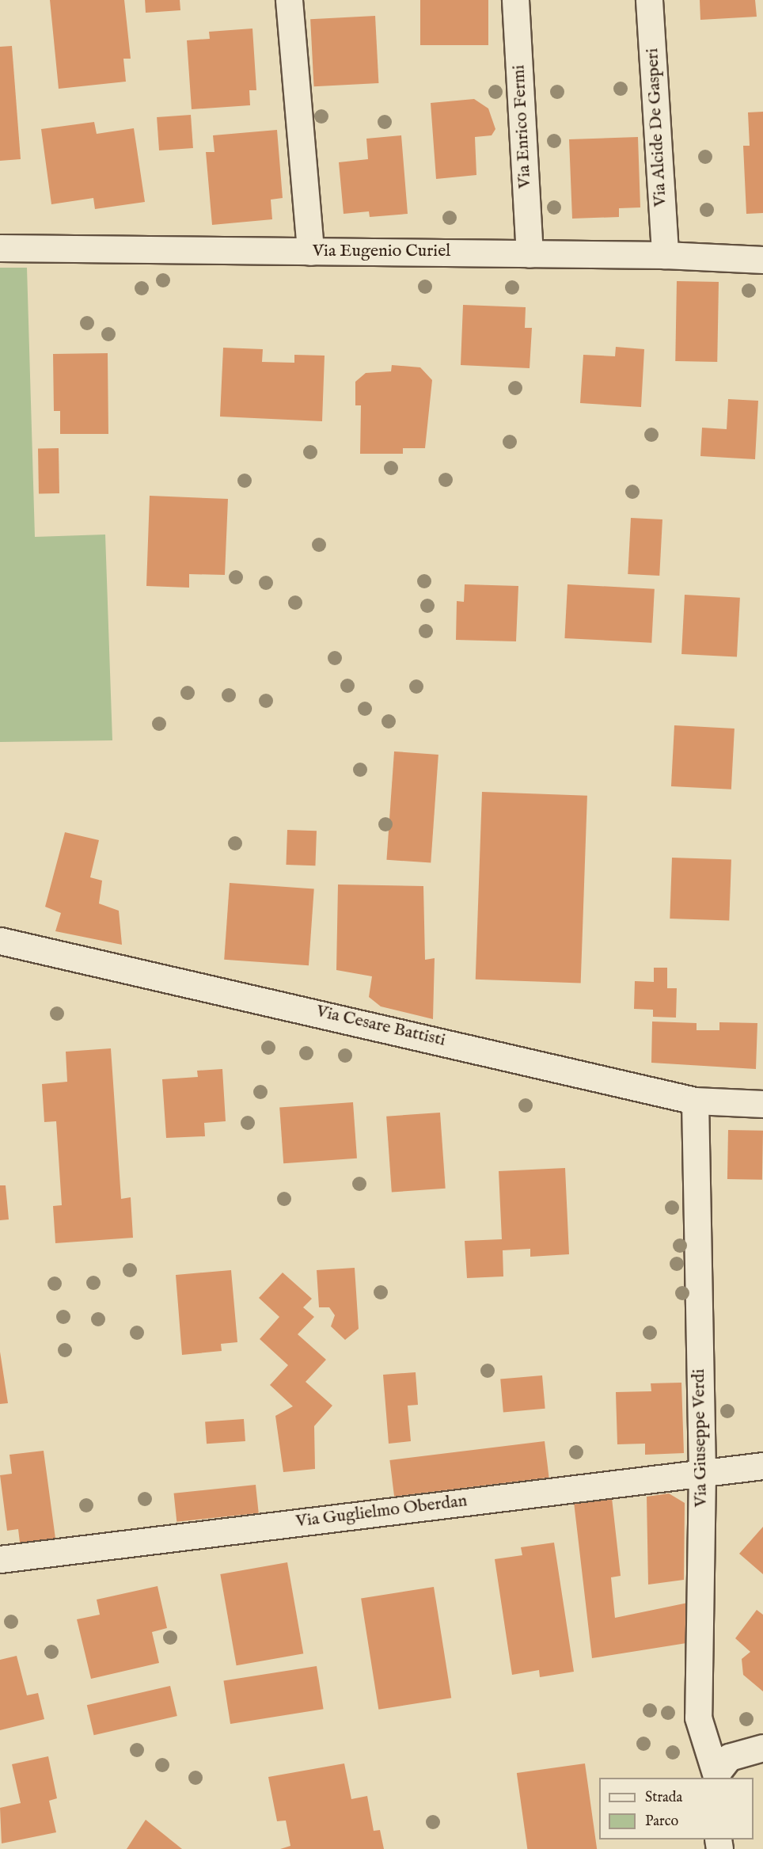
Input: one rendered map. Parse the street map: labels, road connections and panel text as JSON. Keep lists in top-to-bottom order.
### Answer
{
  "streets": {
    "street": [
      "Via Enrico Fermi",
      "Via Alcide De Gasperi",
      "Via Eugenio Curiel",
      "Via Cesare Battisti",
      "Via Giuseppe Verdi",
      "Via Guglielmo Oberdan"
    ]
  },
  "crossings": [
    ["Via Enrico Fermi", "Via Eugenio Curiel"],
    ["Via Alcide De Gasperi", "Via Eugenio Curiel"],
    ["Via Cesare Battisti", "Via Giuseppe Verdi"],
    ["Via Giuseppe Verdi", "Via Guglielmo Oberdan"]
  ],
  "legend": ["Strada", "Parco"]
}
